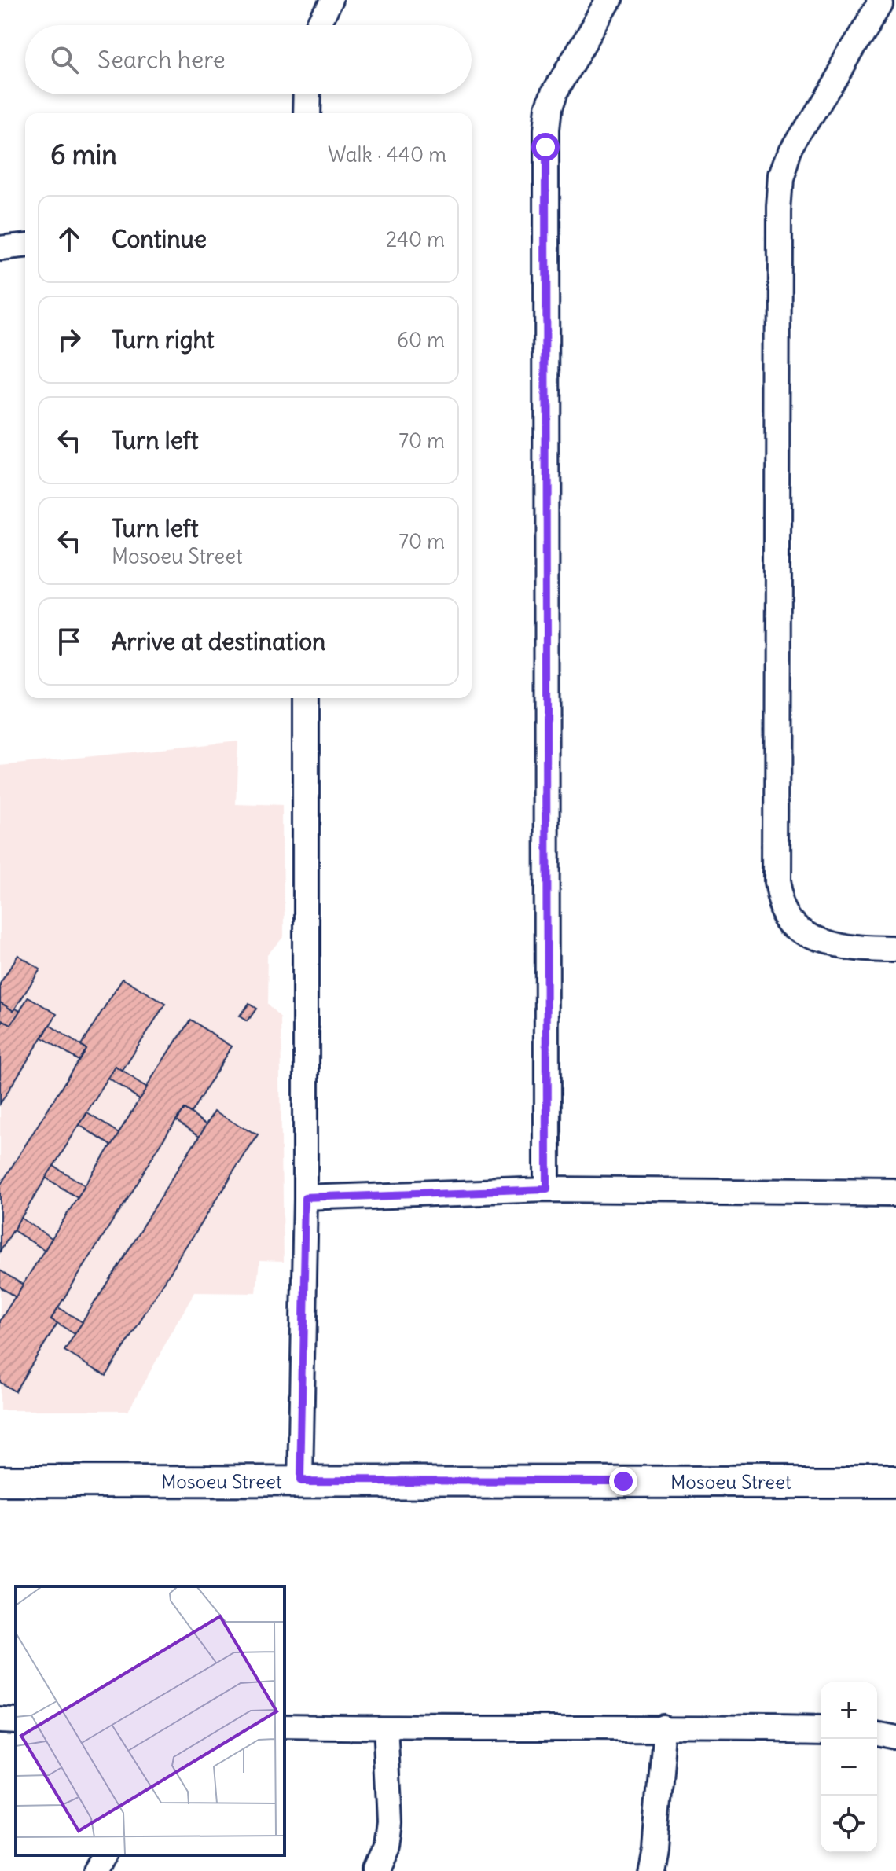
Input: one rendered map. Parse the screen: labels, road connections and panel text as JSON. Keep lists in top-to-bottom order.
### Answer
{
  "streets": {
    "street": ["Mosoeu Street"]
  },
  "page": {
    "search": "Search here",
    "heading": ["6 min", "Walk · 440 m"],
    "list": [
      ["Continue", "240 m"],
      ["Turn right", "60 m"],
      ["Turn left", "70 m"],
      ["Turn left", "Mosoeu Street", "70 m"],
      "Arrive at destination"
    ],
    "map_buttons": ["+", "−"]
  }
}
